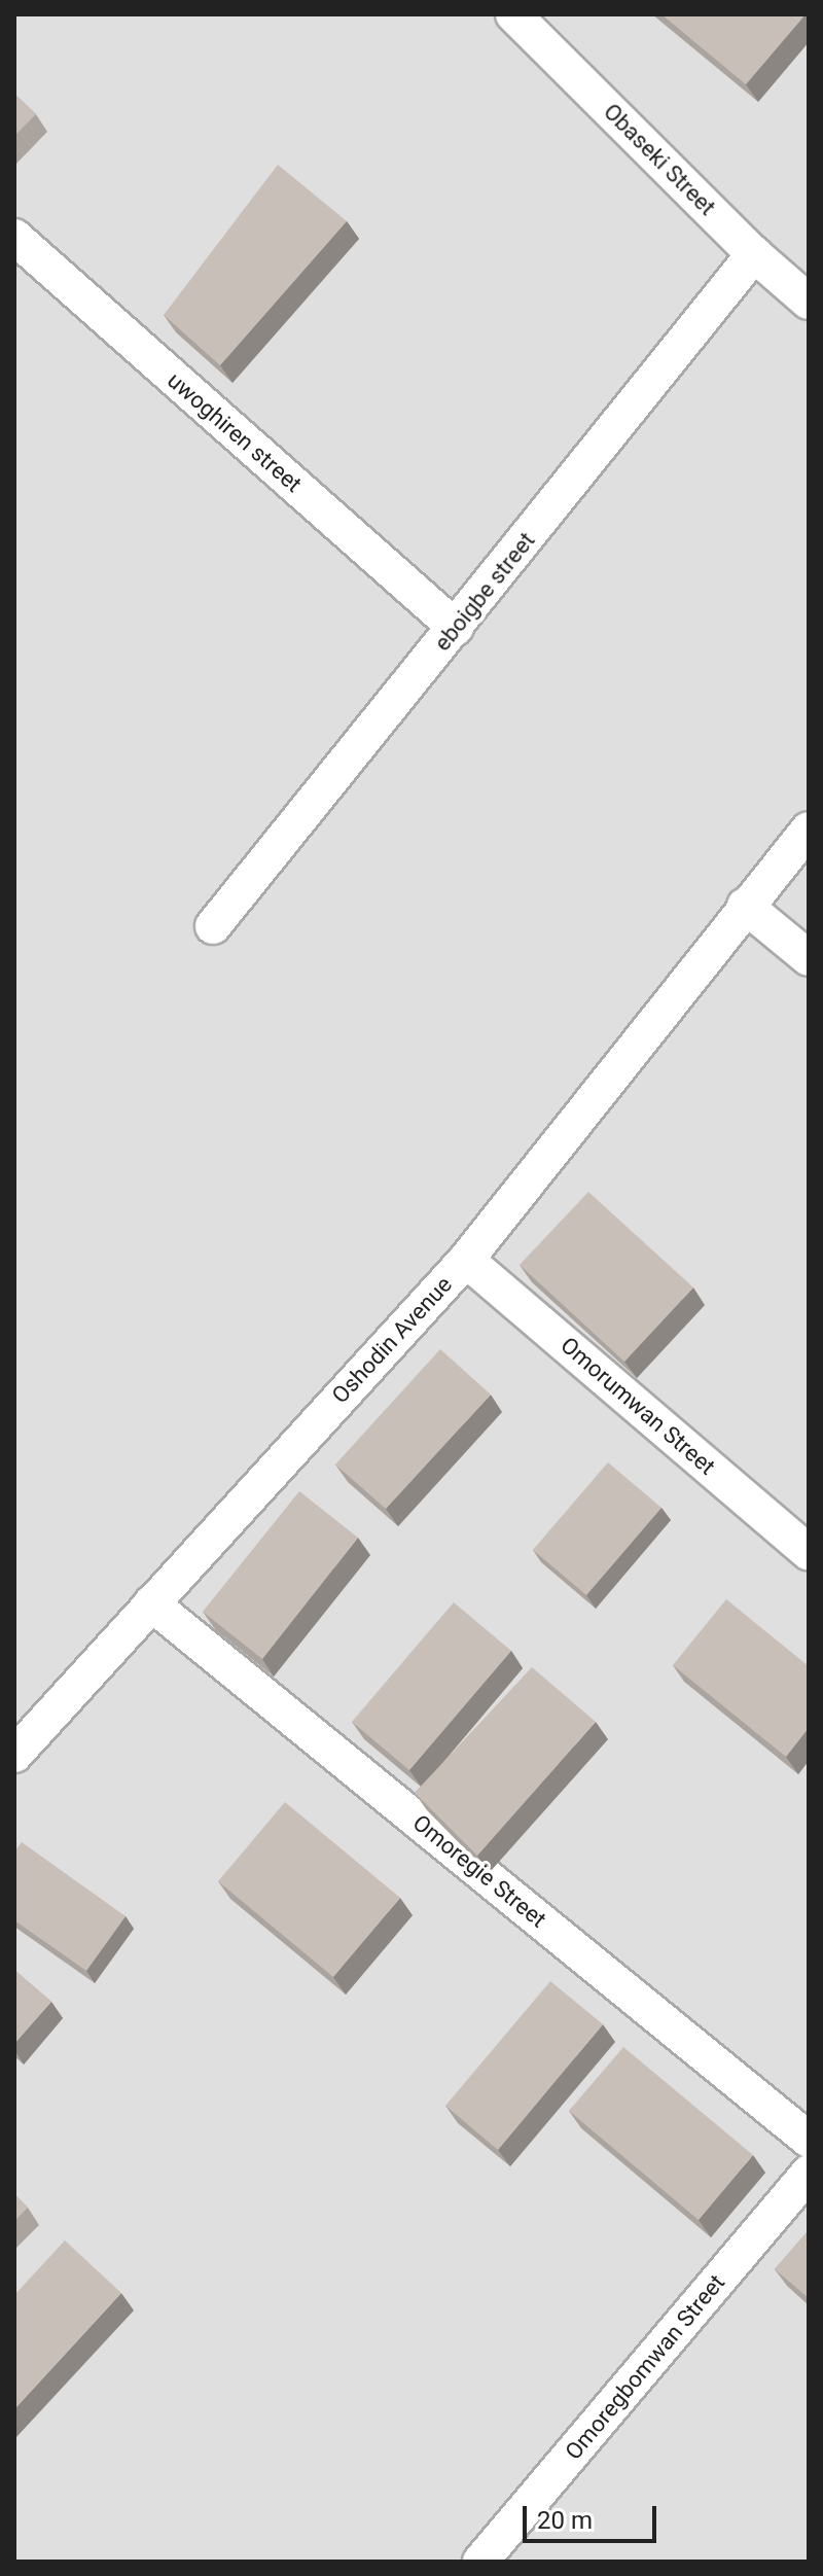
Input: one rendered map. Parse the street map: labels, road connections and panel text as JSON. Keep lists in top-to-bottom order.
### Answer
{
  "streets": {
    "street": [
      "Obaseki Street",
      "uwoghiren street",
      "eboigbe street",
      "Oshodin Avenue",
      "Omorumwan Street",
      "Omoregie Street",
      "Omoregbomwan Street"
    ]
  },
  "crossings": [
    ["Obaseki Street", "eboigbe street"],
    ["uwoghiren street", "eboigbe street"],
    ["Oshodin Avenue", "Omorumwan Street"],
    ["Oshodin Avenue", "Omoregie Street"]
  ],
  "scale_bar": "20 m"
}
